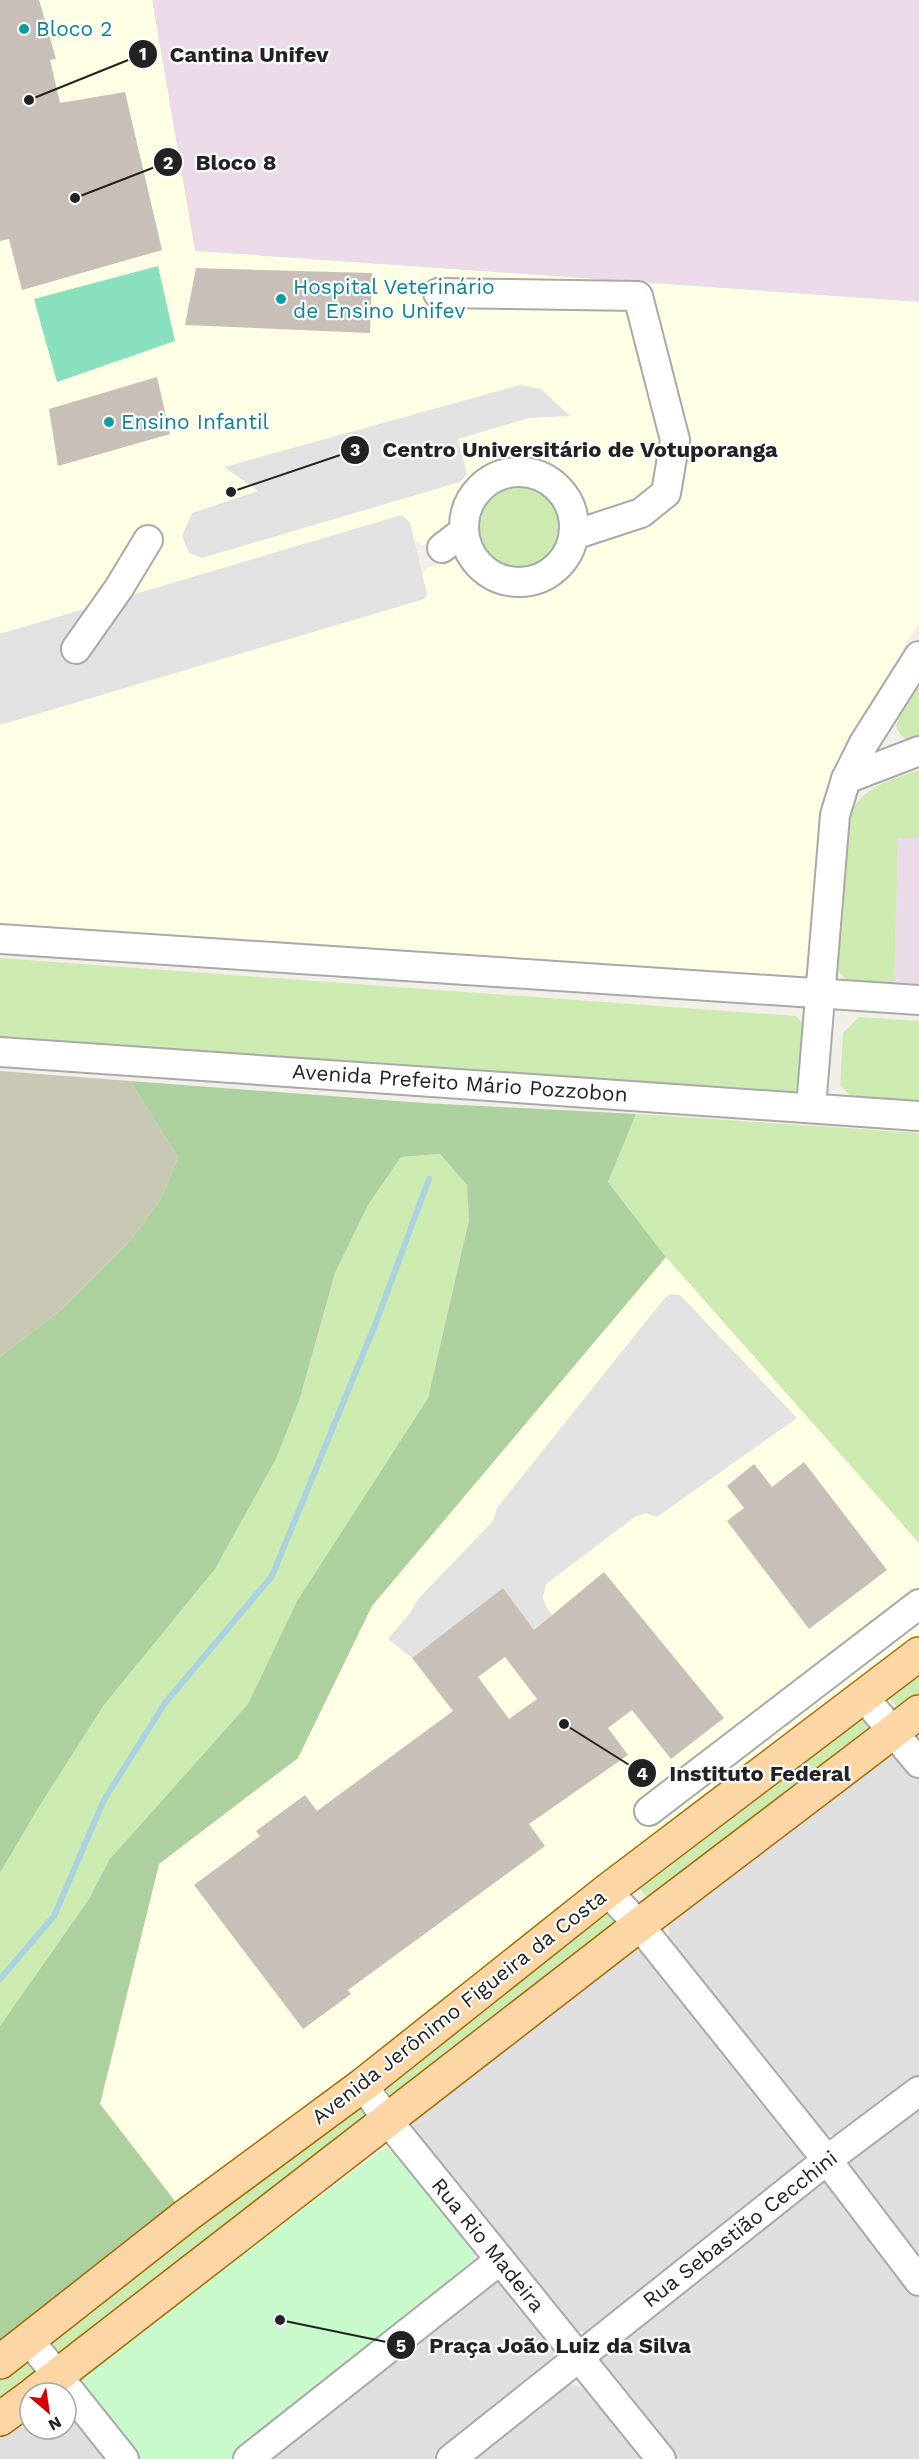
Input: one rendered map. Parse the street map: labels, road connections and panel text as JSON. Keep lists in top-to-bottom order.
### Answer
{
  "streets": {
    "main road": ["Avenida Jerônimo Figueira da Costa"],
    "street": ["Avenida Prefeito Mário Pozzobon", "Rua Sebastião Cecchini", "Rua Rio Madeira"]
  },
  "crossings": [
    ["Avenida Jerônimo Figueira da Costa", "Rua Rio Madeira"],
    ["Rua Sebastião Cecchini", "Rua Rio Madeira"]
  ],
  "places": [
    "Bloco 2",
    "Cantina Unifev",
    "Bloco 8",
    "Hospital Veterinário de Ensino Unifev",
    "Ensino Infantil",
    "Centro Universitário de Votuporanga",
    "Instituto Federal",
    "Praça João Luiz da Silva"
  ],
  "north": "bottom right"
}
